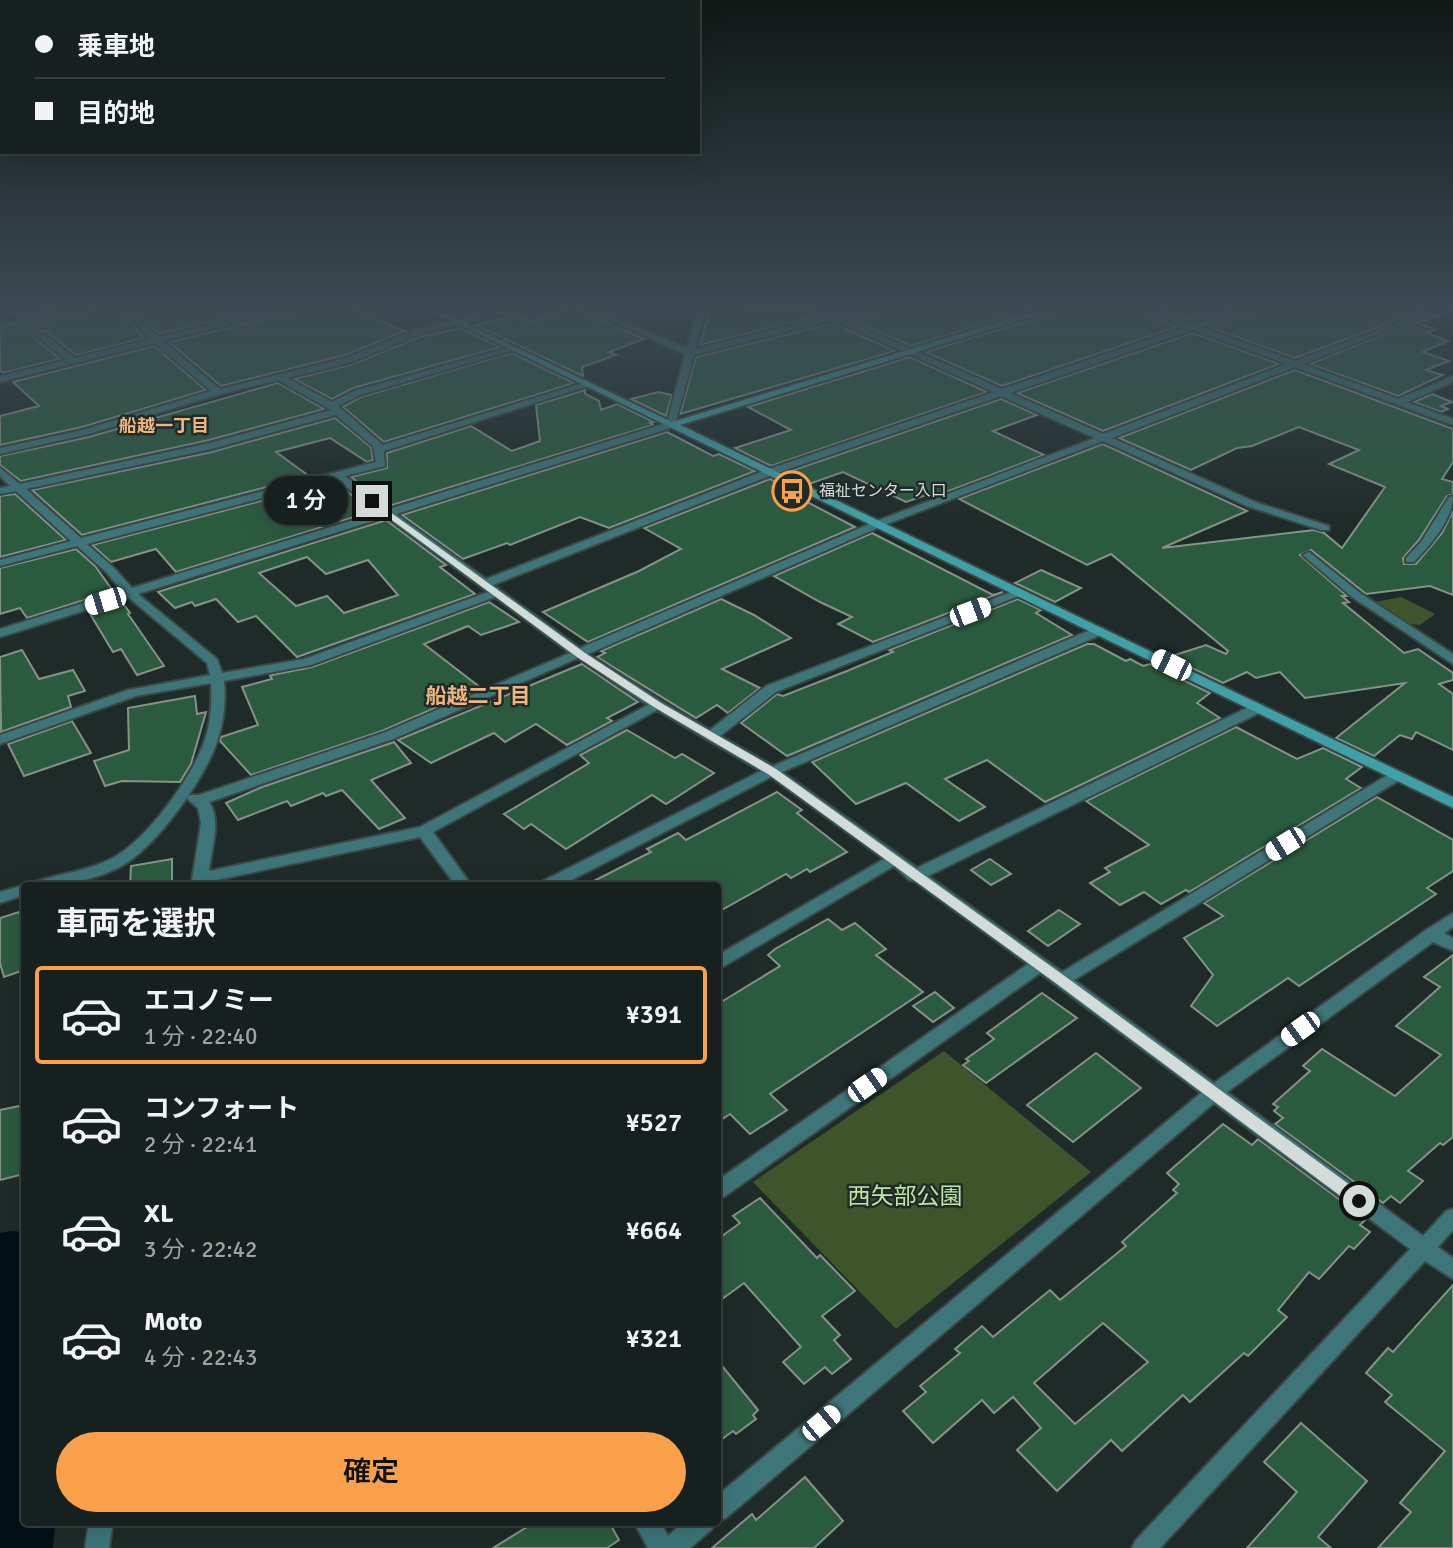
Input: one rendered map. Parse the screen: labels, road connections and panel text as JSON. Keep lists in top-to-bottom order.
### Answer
{
  "districts": ["船越一丁目", "船越二丁目"],
  "parks": ["西矢部公園"],
  "places": {
    "bus stop": ["福祉センター入口"]
  },
  "page": {
    "banner": ["乗車地", "目的地"],
    "bubble": "1 分",
    "heading": "車両を選択",
    "list": [
      {
        "name": "エコノミー",
        "note": "1 分 · 22:40",
        "value": "¥391"
      },
      {
        "name": "コンフォート",
        "note": "2 分 · 22:41",
        "value": "¥527"
      },
      {
        "name": "XL",
        "note": "3 分 · 22:42",
        "value": "¥664"
      },
      {
        "name": "Moto",
        "note": "4 分 · 22:43",
        "value": "¥321"
      }
    ],
    "buttons": "確定"
  }
}
